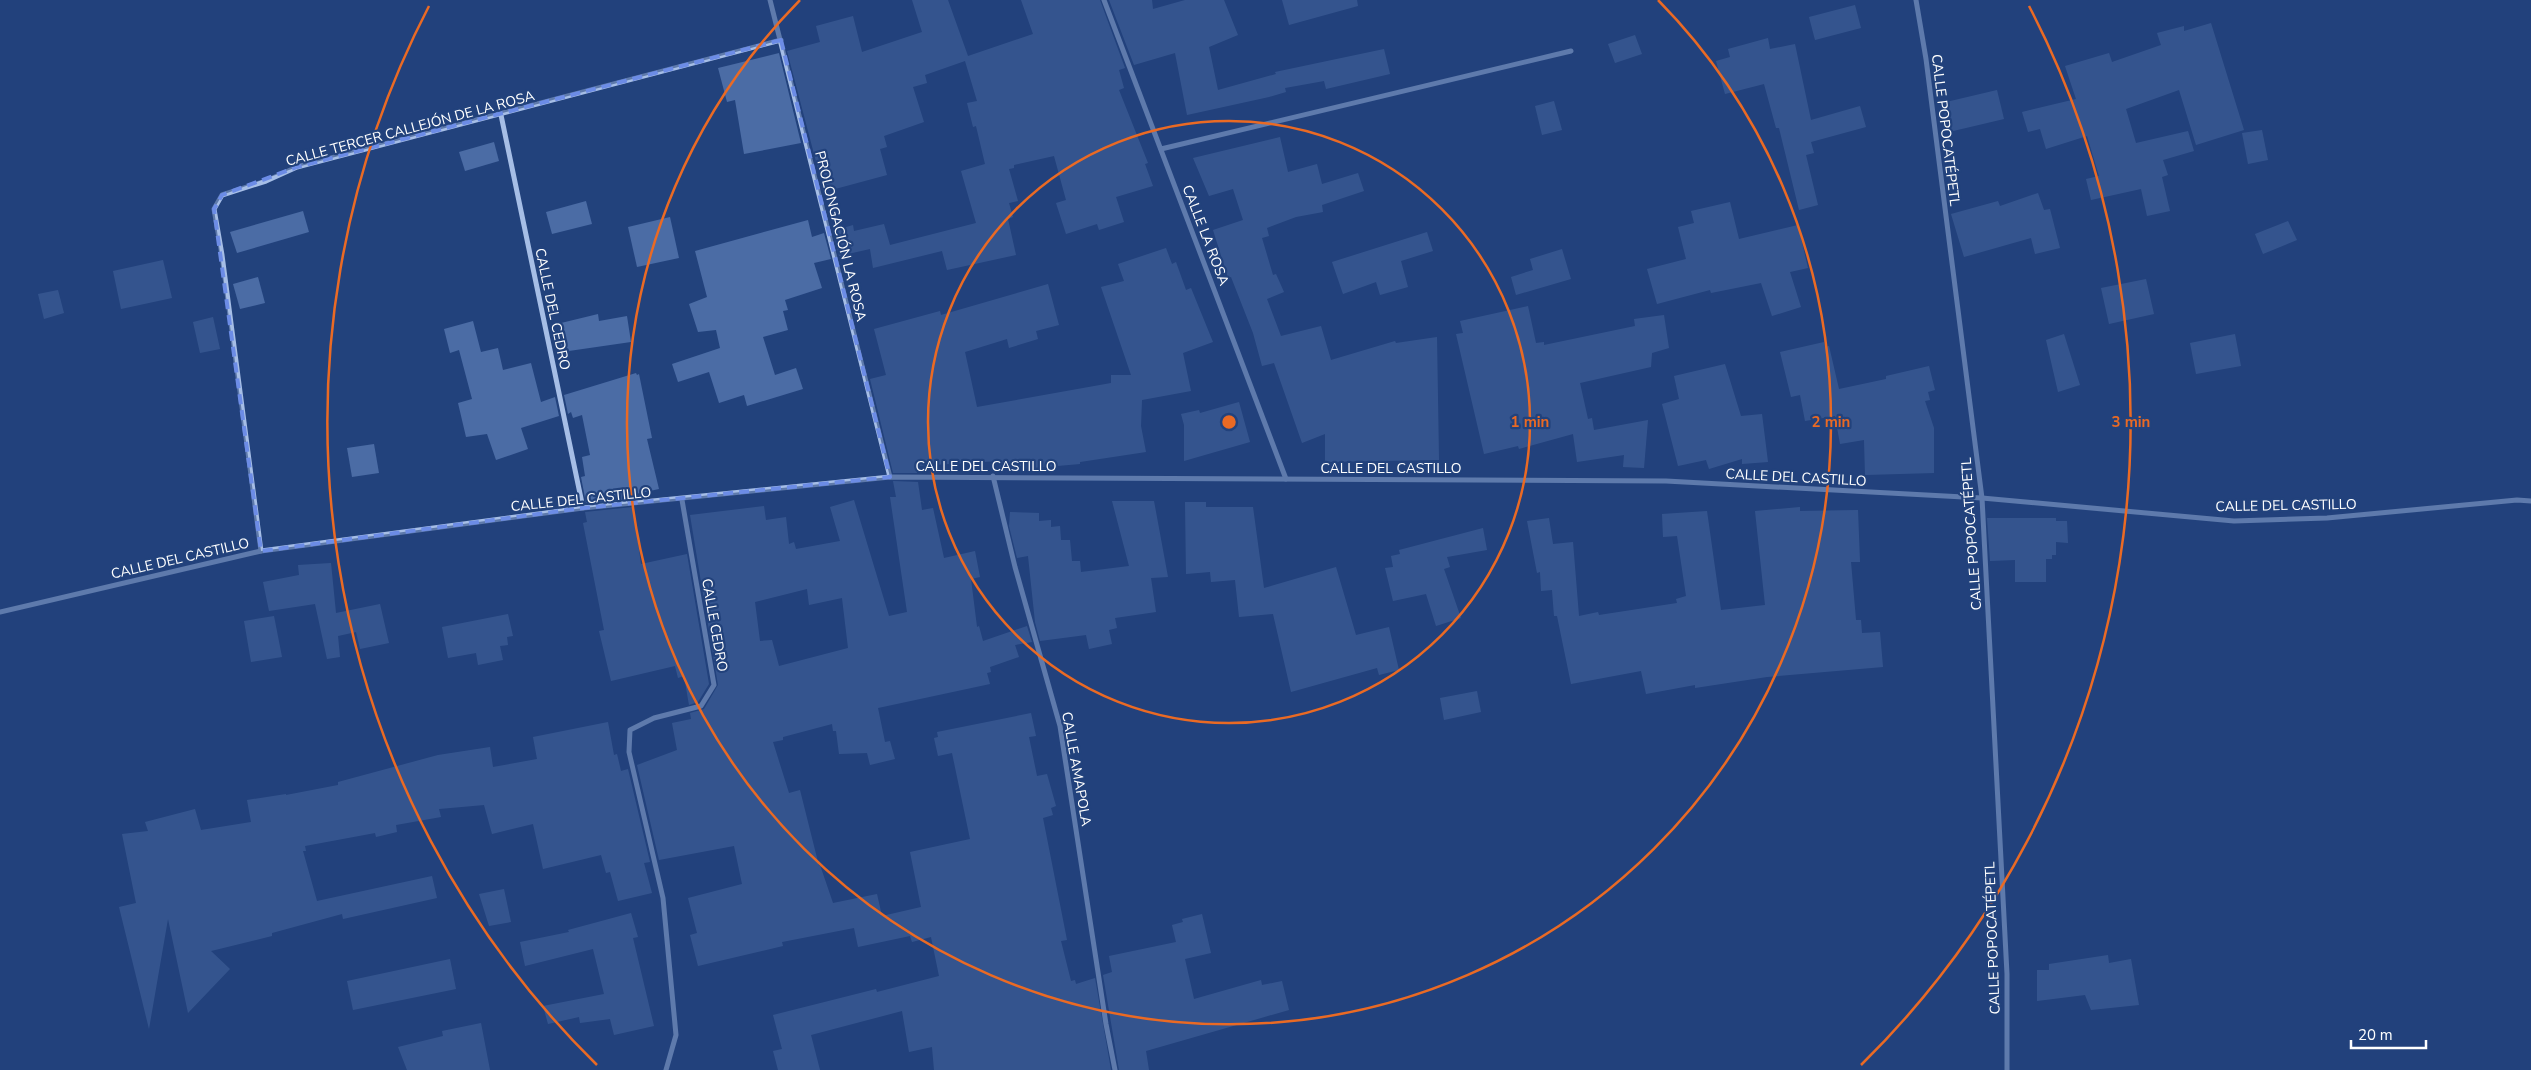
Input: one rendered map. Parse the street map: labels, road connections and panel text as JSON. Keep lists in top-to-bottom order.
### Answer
{
  "streets": {
    "street": [
      "CALLE TERCER CALLEJÓN DE LA ROSA",
      "CALLE POPOCATÉPETL",
      "CALLE LA ROSA",
      "PROLONGACIÓN LA ROSA",
      "CALLE DEL CEDRO",
      "CALLE DEL CASTILLO",
      "CALLE CEDRO",
      "CALLE AMAPOLA"
    ]
  },
  "crossings": [
    ["CALLE TERCER CALLEJÓN DE LA ROSA", "PROLONGACIÓN LA ROSA"],
    ["CALLE TERCER CALLEJÓN DE LA ROSA", "CALLE DEL CEDRO"],
    ["CALLE TERCER CALLEJÓN DE LA ROSA", "CALLE DEL CASTILLO"],
    ["CALLE POPOCATÉPETL", "CALLE DEL CASTILLO"],
    ["CALLE LA ROSA", "CALLE DEL CASTILLO"],
    ["PROLONGACIÓN LA ROSA", "CALLE DEL CASTILLO"],
    ["CALLE DEL CEDRO", "CALLE DEL CASTILLO"],
    ["CALLE DEL CASTILLO", "CALLE CEDRO"],
    ["CALLE DEL CASTILLO", "CALLE AMAPOLA"]
  ],
  "scale_bar": "20 m",
  "rings": ["1 min", "2 min", "3 min"]
}
